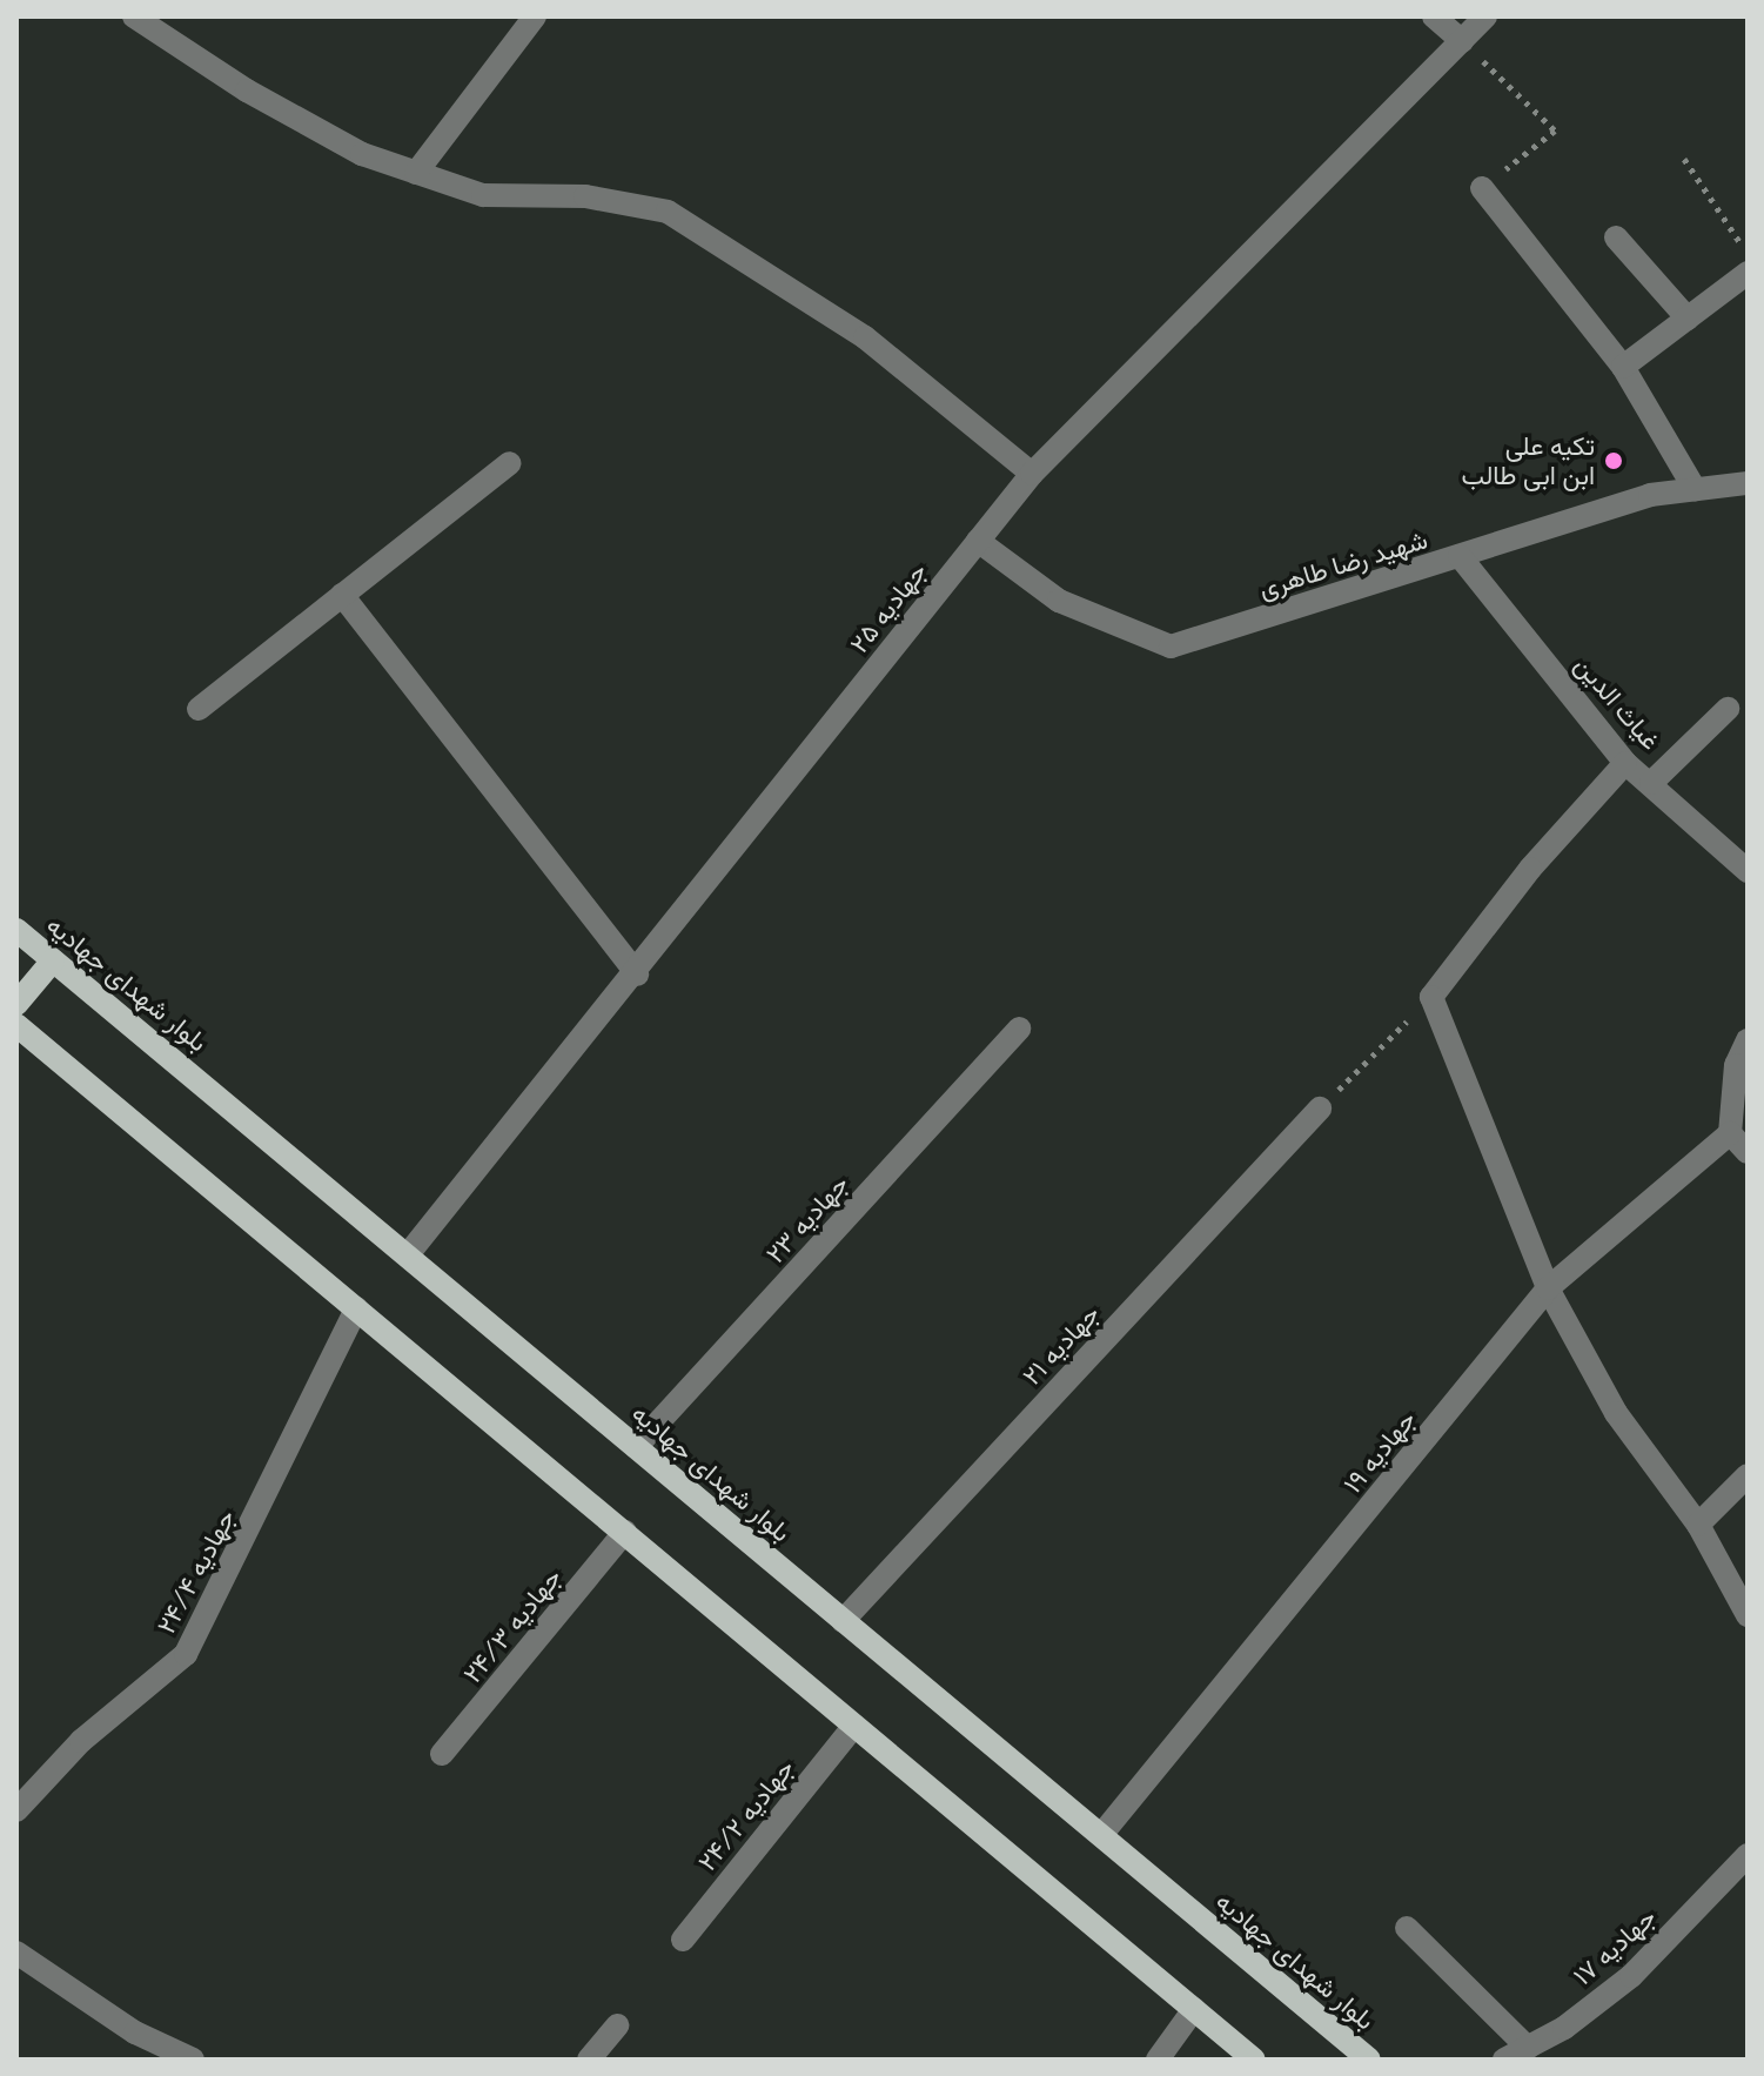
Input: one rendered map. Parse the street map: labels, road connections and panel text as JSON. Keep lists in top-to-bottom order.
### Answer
{
  "streets": {
    "main road": ["بلوار شهدای جهادیه"],
    "street": [
      "شهید رضا طاهری",
      "جهادیه ۲۵",
      "غیاث الدین",
      "جهادیه ۲۳",
      "جهادیه ۲۱",
      "جهادیه ۱۹",
      "جهادیه ۲۴/۴",
      "جهادیه ۲۴/۳",
      "جهادیه ۲۴/۲",
      "جهادیه ۱۷"
    ]
  },
  "crossings": [
    ["شهید رضا طاهری", "جهادیه ۲۵"],
    ["شهید رضا طاهری", "غیاث الدین"],
    ["جهادیه ۲۵", "بلوار شهدای جهادیه"],
    ["بلوار شهدای جهادیه", "جهادیه ۲۳"],
    ["بلوار شهدای جهادیه", "جهادیه ۲۱"],
    ["بلوار شهدای جهادیه", "جهادیه ۱۹"]
  ],
  "places": ["تکیه علی ابن ابی طالب"]
}
